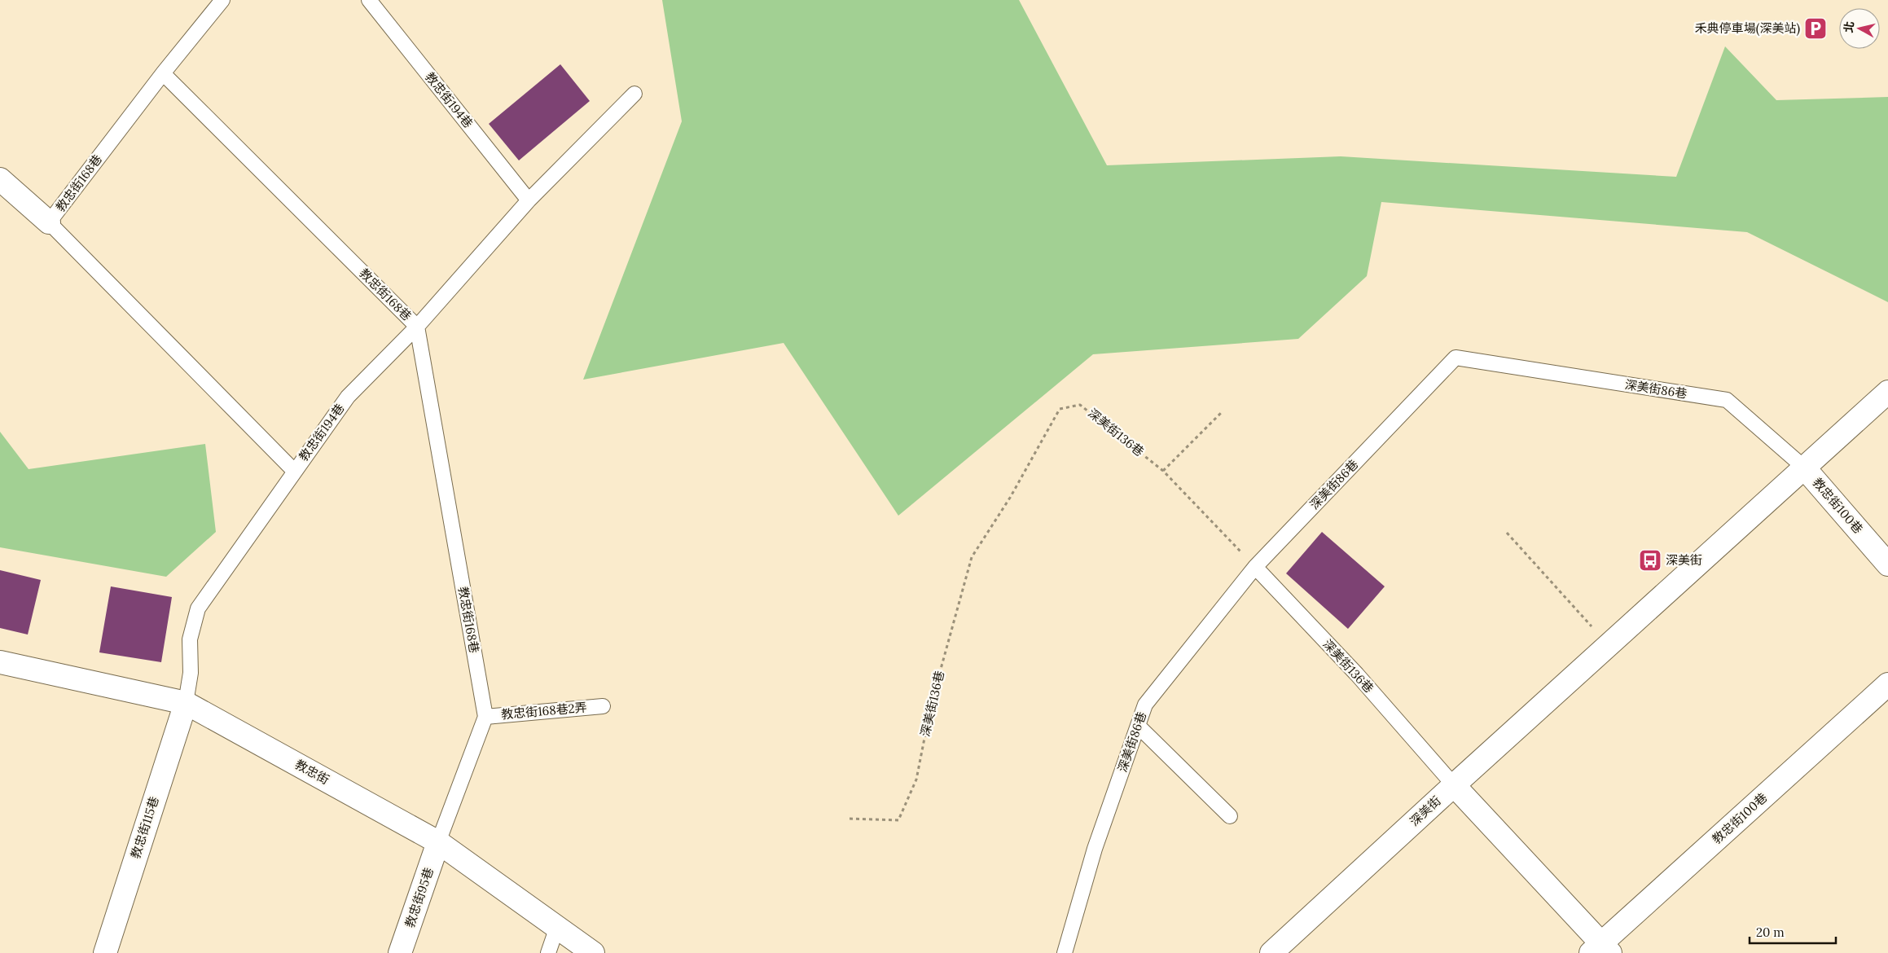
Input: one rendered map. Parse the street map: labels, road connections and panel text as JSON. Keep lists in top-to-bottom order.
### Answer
{
  "streets": {
    "street": [
      "教忠街168巷",
      "教忠街100巷",
      "教忠街",
      "深美街",
      "教忠街115巷",
      "教忠街95巷"
    ],
    "lane": [
      "教忠街194巷",
      "深美街86巷",
      "深美街136巷",
      "教忠街168巷2弄"
    ]
  },
  "crossings": [
    ["教忠街194巷", "教忠街168巷"],
    ["教忠街194巷", "教忠街"],
    ["教忠街194巷", "教忠街115巷"],
    ["教忠街168巷", "教忠街168巷2弄"],
    ["深美街86巷", "深美街136巷"],
    ["深美街86巷", "教忠街100巷"],
    ["深美街86巷", "深美街"],
    ["深美街136巷", "深美街"],
    ["教忠街100巷", "深美街"],
    ["教忠街", "教忠街115巷"],
    ["教忠街", "教忠街95巷"]
  ],
  "places": {
    "parking": ["禾典停車場(深美站)"],
    "bus stop": ["深美街"]
  },
  "scale_bar": "20 m",
  "north": "left"
}
